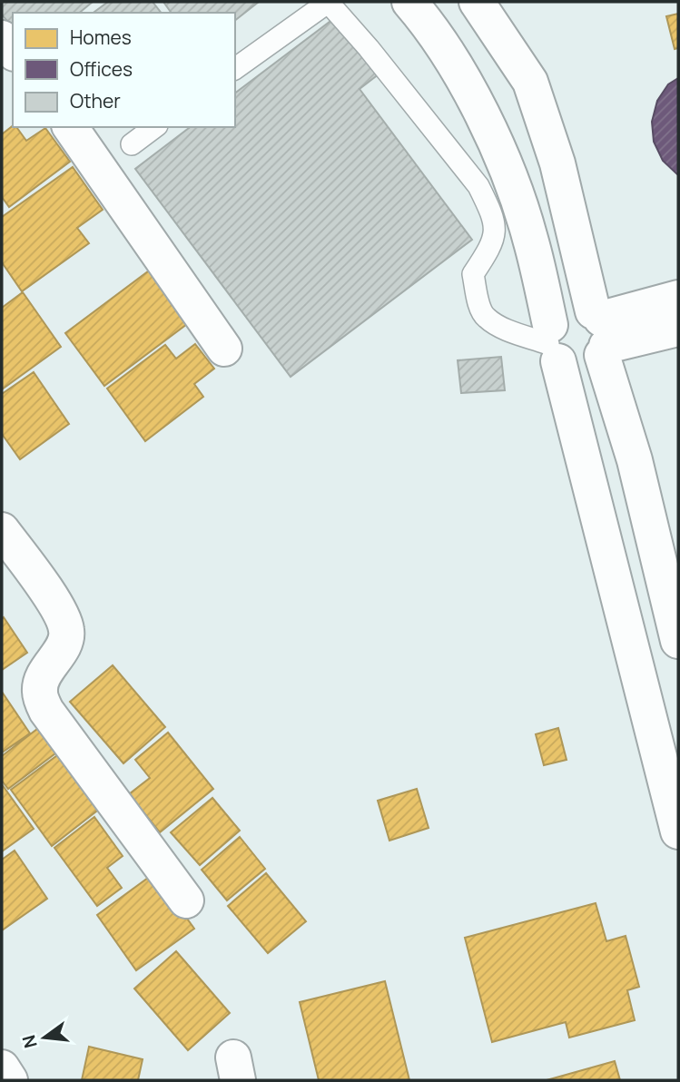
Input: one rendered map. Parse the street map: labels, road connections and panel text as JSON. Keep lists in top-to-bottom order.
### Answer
{
  "legend": ["Homes", "Offices", "Other"],
  "north": "left"
}
